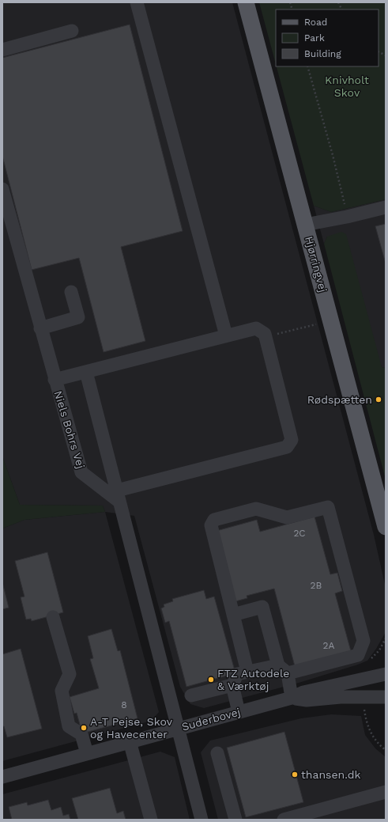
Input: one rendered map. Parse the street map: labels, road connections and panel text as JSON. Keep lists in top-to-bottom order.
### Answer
{
  "streets": {
    "main road": ["Hjørringvej"],
    "street": ["Niels Bohrs Vej", "Suderbovej"]
  },
  "parks": ["Knivholt Skov"],
  "places": [
    "Rødspætten",
    "FTZ Autodele & Værktøj",
    "A-T Pejse, Skov og Havecenter",
    "thansen.dk"
  ],
  "house_numbers": [
    "2C",
    "2B",
    "2A",
    "8"
  ],
  "legend": ["Road", "Park", "Building"]
}
